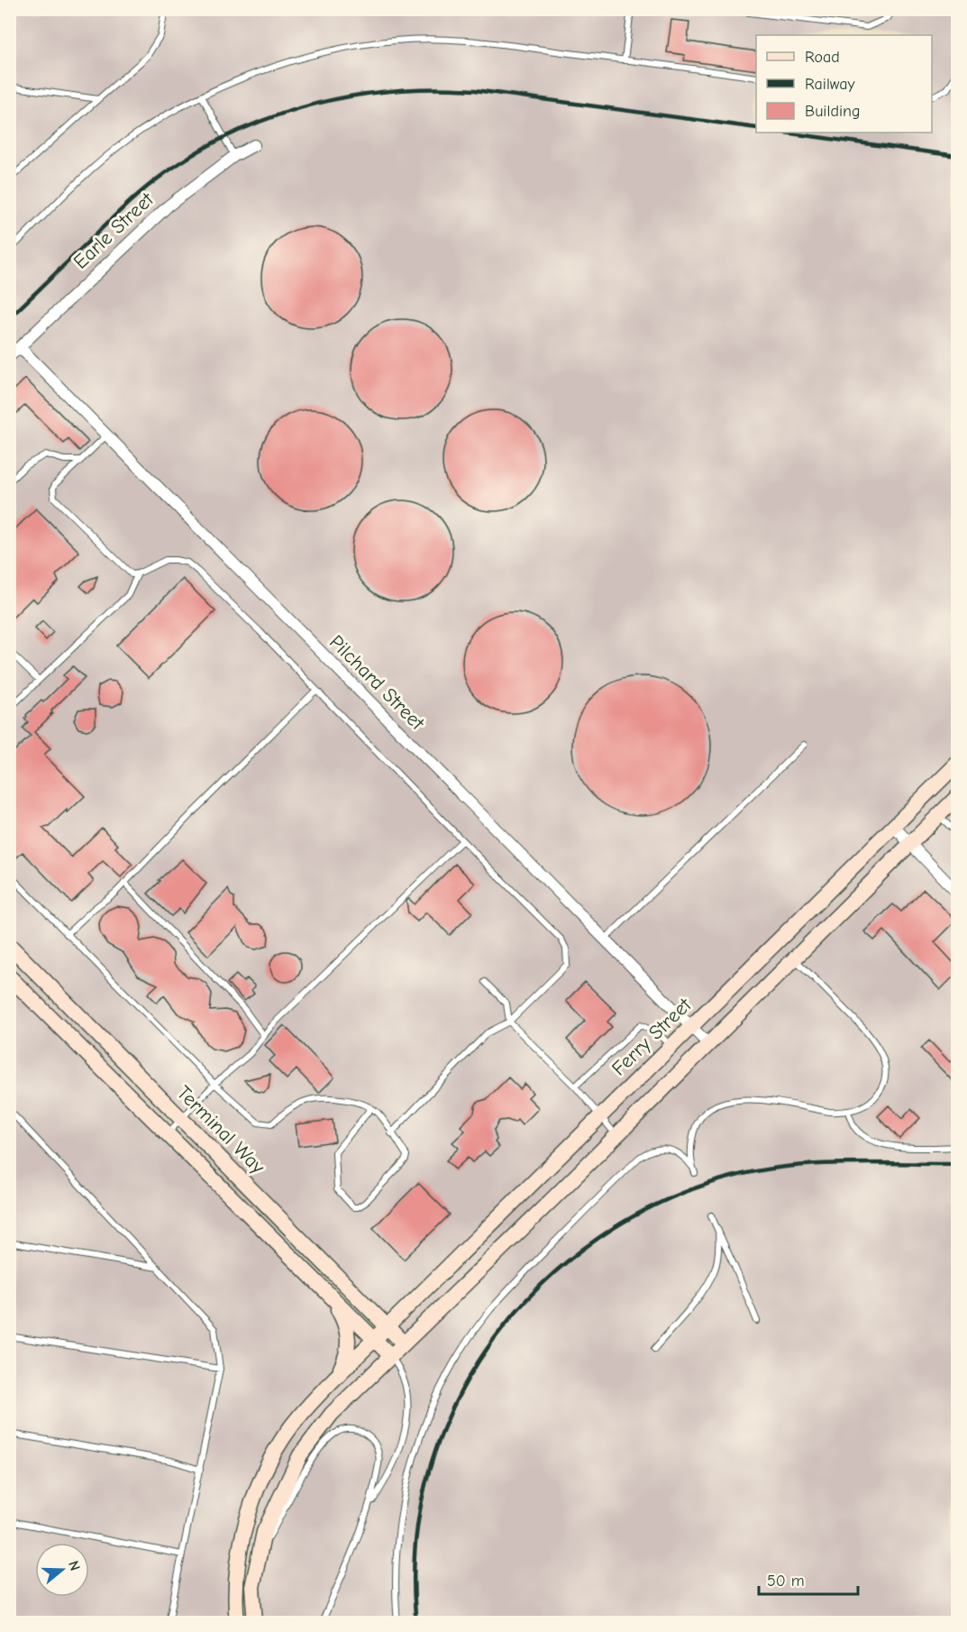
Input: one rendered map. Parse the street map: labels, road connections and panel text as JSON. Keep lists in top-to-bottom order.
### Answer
{
  "streets": {
    "main road": ["Ferry Street", "Terminal Way"],
    "street": ["Earle Street", "Pilchard Street"]
  },
  "crossings": [
    ["Earle Street", "Pilchard Street"],
    ["Pilchard Street", "Ferry Street"],
    ["Ferry Street", "Terminal Way"]
  ],
  "legend": ["Road", "Railway", "Building"],
  "scale_bar": "50 m",
  "north": "right"
}
